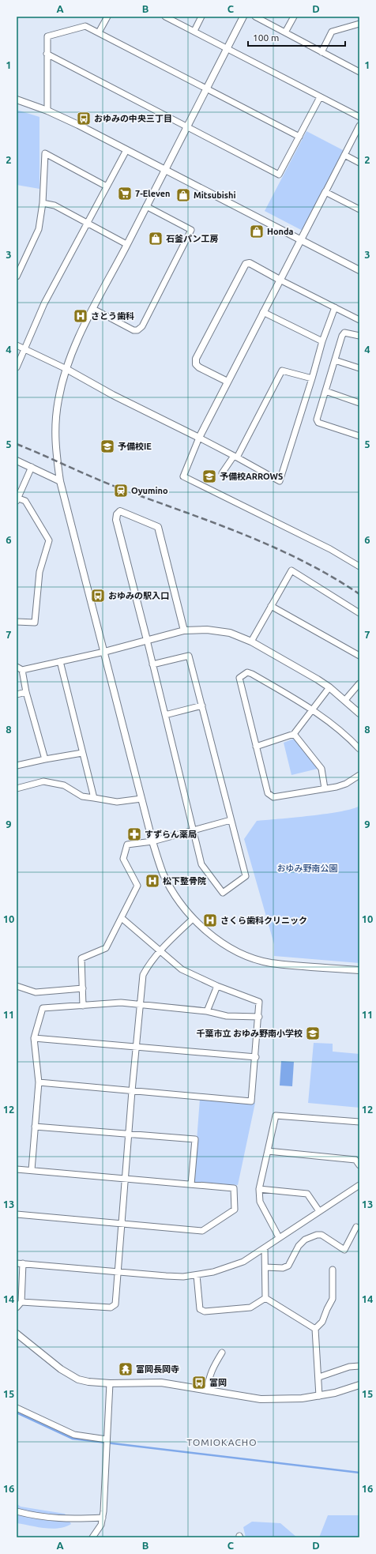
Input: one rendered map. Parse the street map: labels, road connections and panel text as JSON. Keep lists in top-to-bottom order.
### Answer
{
  "districts": ["TOMIOKACHO"],
  "parks": ["おゆみ野南公園"],
  "places": {
    "bus stop": ["おゆみの中央三丁目", "おゆみの駅入口", "富岡"],
    "supermarket": ["7-Eleven"],
    "shop": ["Mitsubishi", "Honda", "石釜パン工房"],
    "hospital": ["さとう歯科", "松下整骨院", "さくら歯科クリニック"],
    "school or university": ["予備校IE", "予備校ARROWS", "千葉市立 おゆみ野南小学校"],
    "station": ["Oyumino"],
    "pharmacy": ["すずらん薬局"],
    "temple": ["富岡長岡寺"]
  },
  "scale_bar": "100 m",
  "grid": {
    "columns": [
      "A",
      "B",
      "C",
      "D"
    ],
    "rows": [
      "1",
      "2",
      "3",
      "4",
      "5",
      "6",
      "7",
      "8",
      "9",
      "10",
      "11",
      "12",
      "13",
      "14",
      "15",
      "16"
    ]
  }
}
